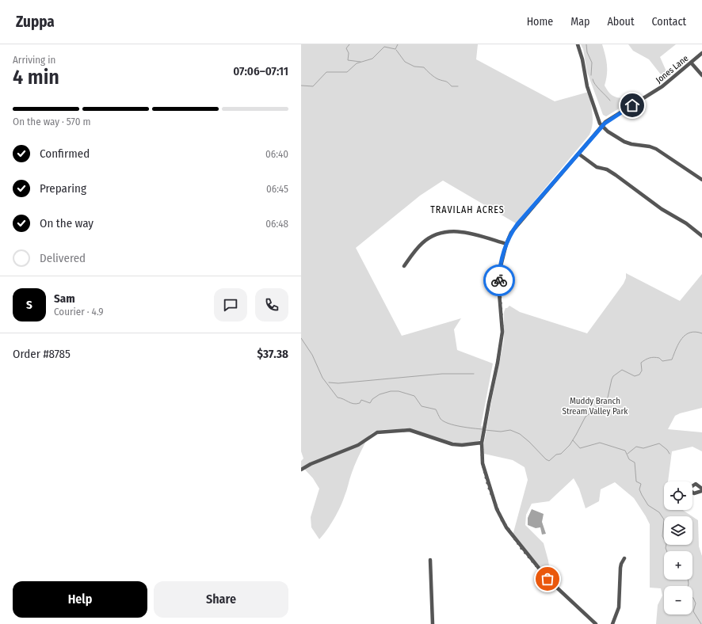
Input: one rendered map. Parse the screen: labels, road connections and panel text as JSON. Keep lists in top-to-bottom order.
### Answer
{
  "streets": {
    "street": ["Jones Lane"]
  },
  "districts": ["TRAVILAH ACRES"],
  "parks": ["Muddy Branch Stream Valley Park"],
  "page": {
    "header": "Zuppa",
    "nav": [
      "Home",
      "Map",
      "About",
      "Contact"
    ],
    "heading": ["4 min", "Arriving in", "07:06–07:11"],
    "panel": [
      "Sam",
      "Courier · 4.9",
      "Order #8785",
      "$37.38"
    ],
    "bar": "On the way · 570 m",
    "list": [
      ["Confirmed", "06:40"],
      ["Preparing", "06:45"],
      ["On the way", "06:48"],
      "Delivered"
    ],
    "round": "S",
    "map_buttons": ["+", "−"],
    "buttons": ["Help", "Share"]
  }
}
